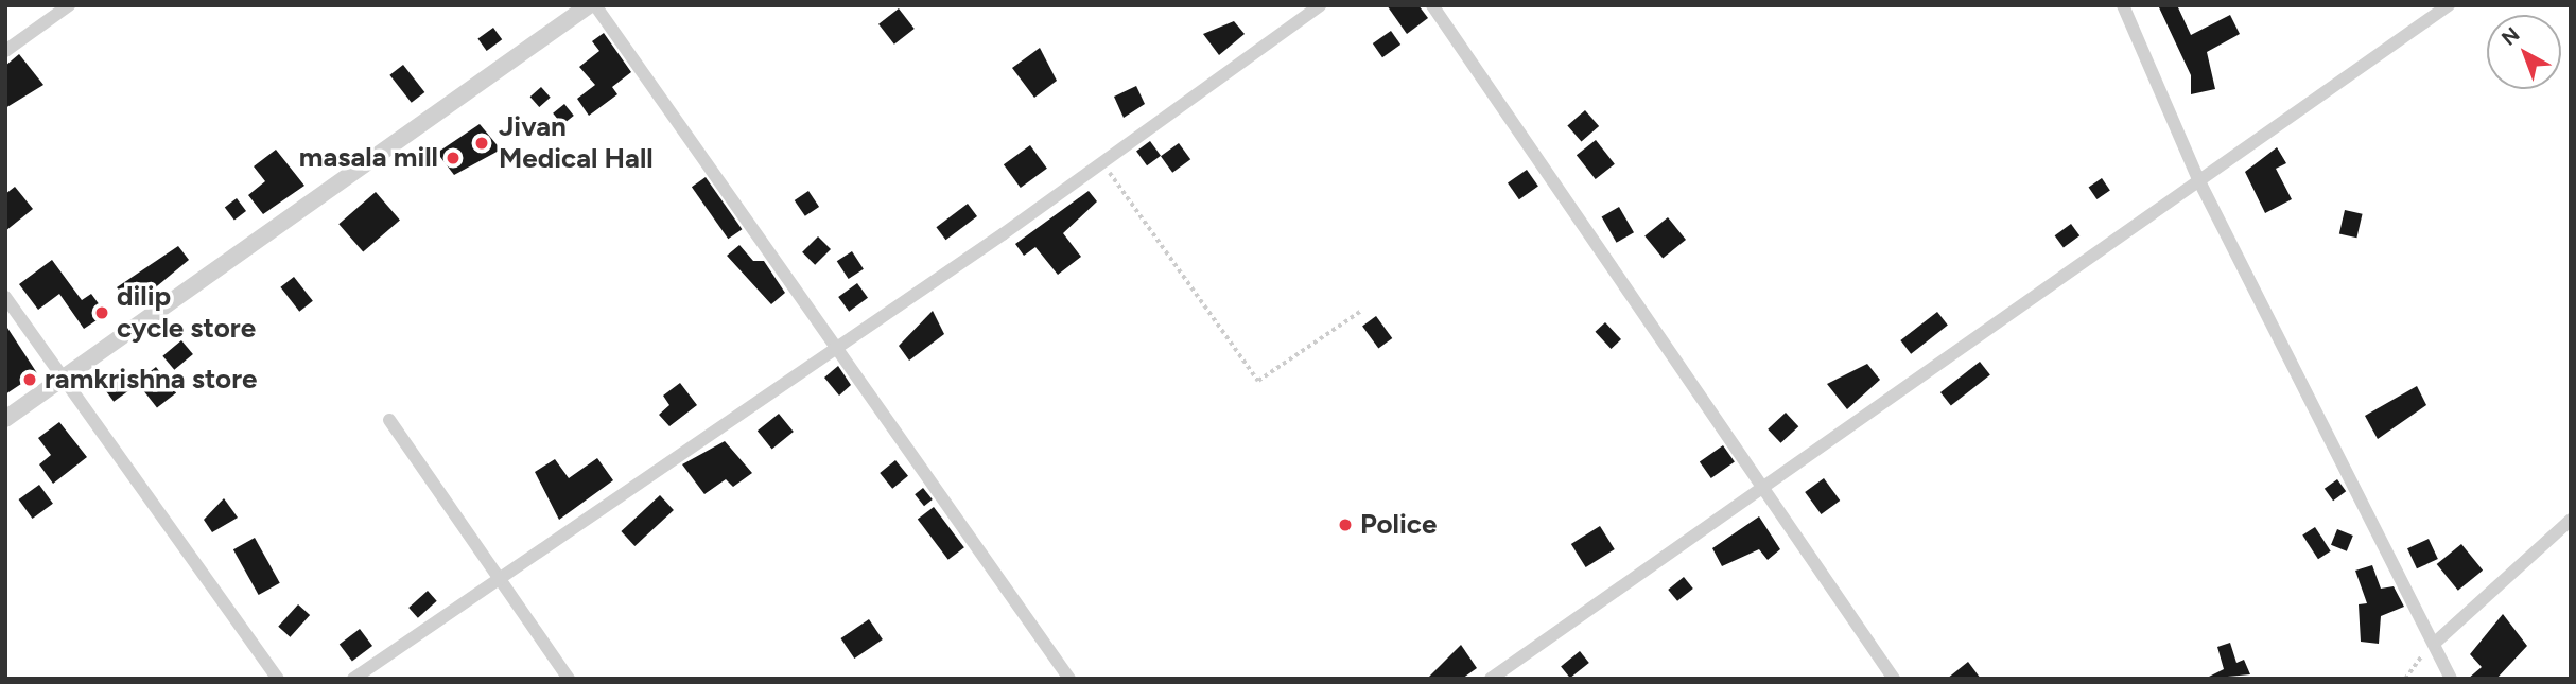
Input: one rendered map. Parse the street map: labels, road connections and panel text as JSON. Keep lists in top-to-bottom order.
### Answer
{
  "places": [
    "Jivan Medical Hall",
    "masala mill",
    "dilip cycle store",
    "ramkrishna store",
    "Police"
  ],
  "north": "top left"
}
